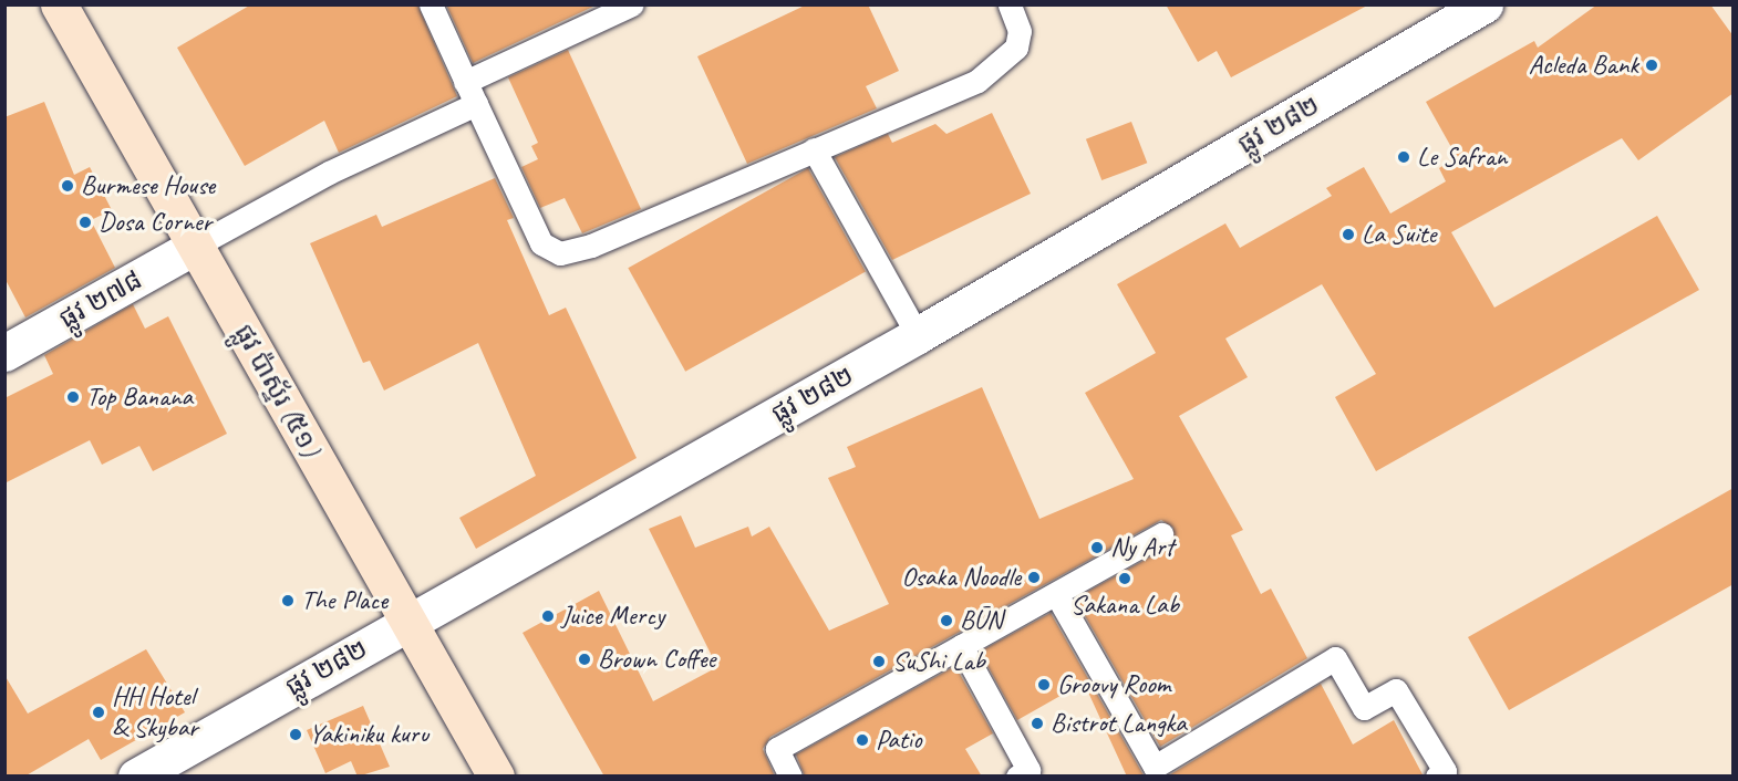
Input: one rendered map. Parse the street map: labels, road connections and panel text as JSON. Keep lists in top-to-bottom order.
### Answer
{
  "streets": {
    "street": ["ផ្លូវ ២៨២", "ផ្លូវ ២៧៨", "ផ្លូវ ប៉ាស្ទ័រ (៥១)"]
  },
  "crossings": [
    ["ផ្លូវ ២៨២", "ផ្លូវ ប៉ាស្ទ័រ (៥១)"],
    ["ផ្លូវ ២៧៨", "ផ្លូវ ប៉ាស្ទ័រ (៥១)"]
  ],
  "places": [
    "Acleda Bank",
    "Le Safran",
    "Burmese House",
    "Dosa Corner",
    "La Suite",
    "Top Banana",
    "Ny Art",
    "Osaka Noodle",
    "Sakana Lab",
    "The Place",
    "Juice Mercy",
    "BŪN",
    "Brown Coffee",
    "SuShi Lab",
    "Groovy Room",
    "HH Hotel & Skybar",
    "Bistrot Langka",
    "Yakiniku kuru",
    "Patio"
  ]
}
